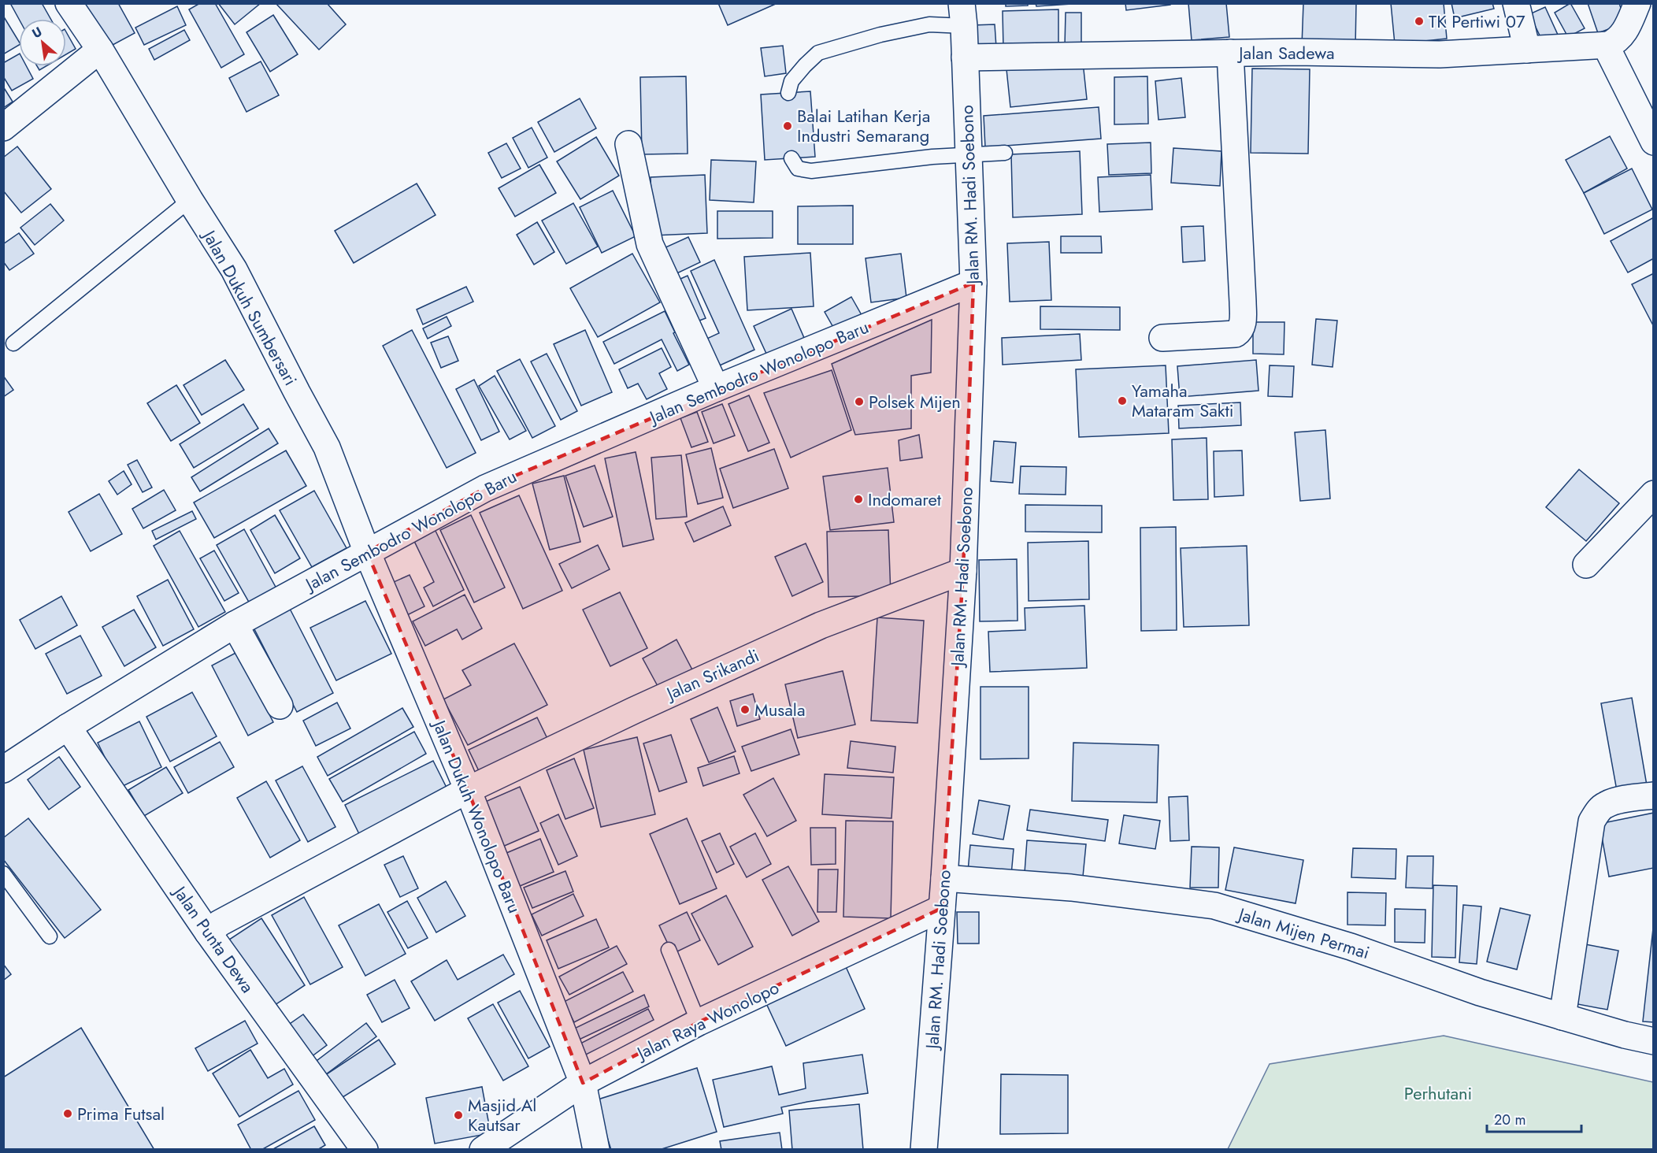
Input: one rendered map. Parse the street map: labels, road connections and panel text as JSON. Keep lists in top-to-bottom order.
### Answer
{
  "streets": {
    "street": [
      "Jalan Sadewa",
      "Jalan RM. Hadi Soebono",
      "Jalan Dukuh Sumbersari",
      "Jalan Sembodro Wonolopo Baru",
      "Jalan Srikandi",
      "Jalan Dukuh Wonolopo Baru",
      "Jalan Mijen Permai",
      "Jalan Punta Dewa",
      "Jalan Raya Wonolopo"
    ]
  },
  "crossings": [
    ["Jalan Sadewa", "Jalan RM. Hadi Soebono"],
    ["Jalan RM. Hadi Soebono", "Jalan Sembodro Wonolopo Baru"],
    ["Jalan RM. Hadi Soebono", "Jalan Srikandi"],
    ["Jalan RM. Hadi Soebono", "Jalan Mijen Permai"],
    ["Jalan RM. Hadi Soebono", "Jalan Raya Wonolopo"],
    ["Jalan Dukuh Sumbersari", "Jalan Sembodro Wonolopo Baru"],
    ["Jalan Dukuh Sumbersari", "Jalan Dukuh Wonolopo Baru"],
    ["Jalan Sembodro Wonolopo Baru", "Jalan Dukuh Wonolopo Baru"],
    ["Jalan Sembodro Wonolopo Baru", "Jalan Punta Dewa"],
    ["Jalan Srikandi", "Jalan Dukuh Wonolopo Baru"],
    ["Jalan Srikandi", "Jalan Punta Dewa"],
    ["Jalan Dukuh Wonolopo Baru", "Jalan Raya Wonolopo"]
  ],
  "parks": ["Perhutani"],
  "places": [
    "TK Pertiwi 07",
    "Balai Latihan Kerja Industri Semarang",
    "Yamaha Mataram Sakti",
    "Polsek Mijen",
    "Indomaret",
    "Musala",
    "Prima Futsal",
    "Masjid Al Kautsar"
  ],
  "scale_bar": "20 m",
  "north": "top left"
}
